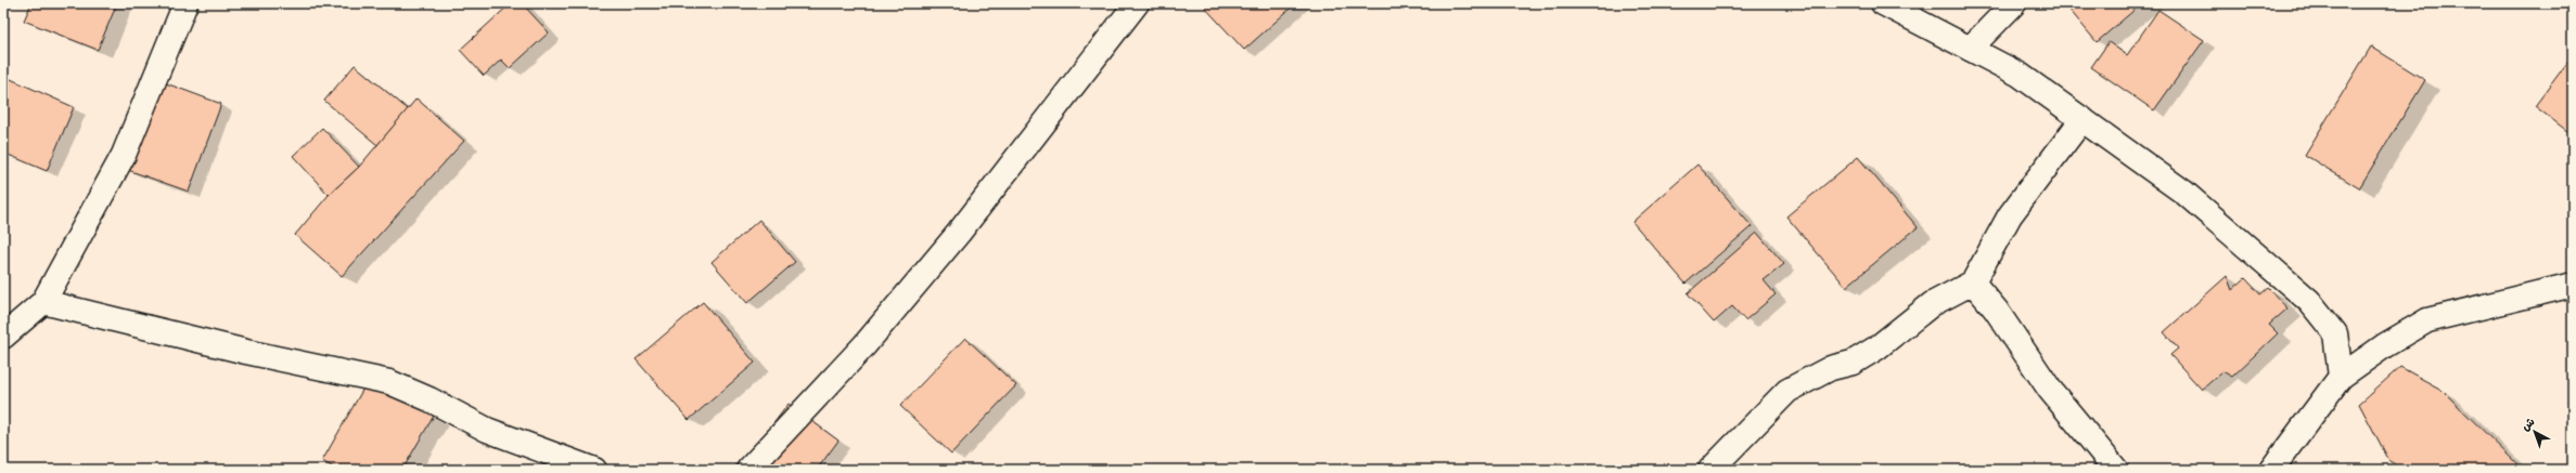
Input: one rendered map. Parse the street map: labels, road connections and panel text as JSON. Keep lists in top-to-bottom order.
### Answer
{
  "north": "top left"
}
